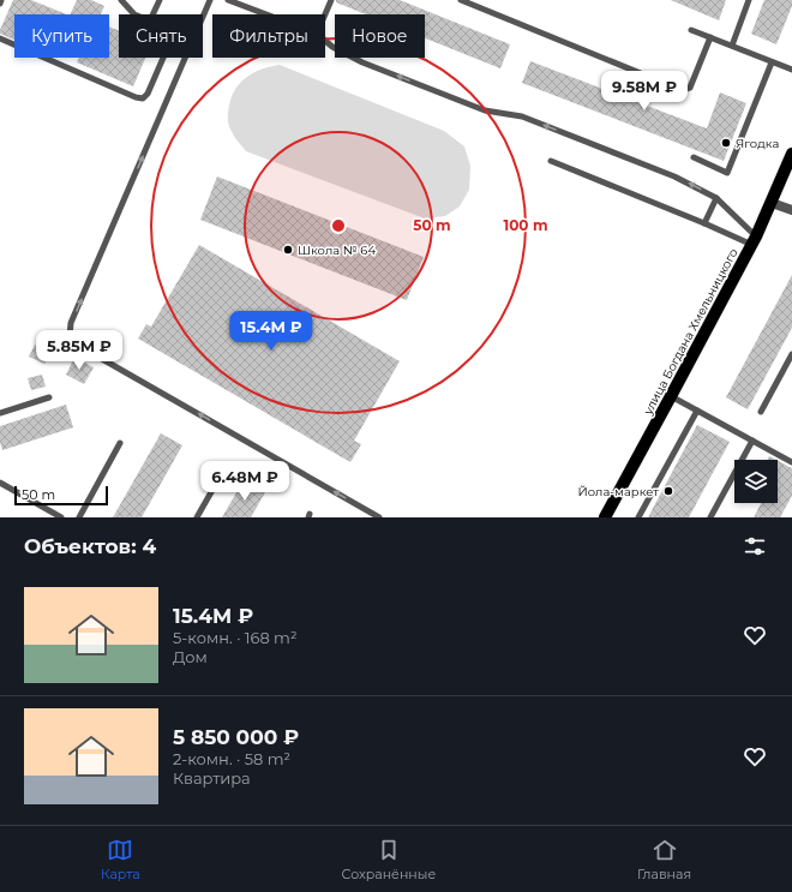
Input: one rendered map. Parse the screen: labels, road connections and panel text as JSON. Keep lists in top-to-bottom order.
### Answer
{
  "streets": {
    "main road": ["улица Богдана Хмельницкого"]
  },
  "places": ["Ягодка", "Школа № 64", "Йола-маркет"],
  "scale_bar": "50 m",
  "page": {
    "chip": [
      "Купить",
      "Снять",
      "Фильтры",
      "Новое"
    ],
    "price": [
      "9.58M ₽",
      "15.4M ₽",
      "5.85M ₽",
      "6.48M ₽"
    ],
    "scale": "50 m",
    "heading": "Объектов: 4",
    "list": [
      {
        "name": "15.4M ₽",
        "note": "5-комн. · 168 m² · Дом"
      },
      {
        "name": "5 850 000 ₽",
        "note": "2-комн. · 58 m² · Квартира"
      }
    ],
    "tabs": ["Карта", "Сохранённые", "Главная"]
  },
  "rings": ["50 m", "100 m"]
}
